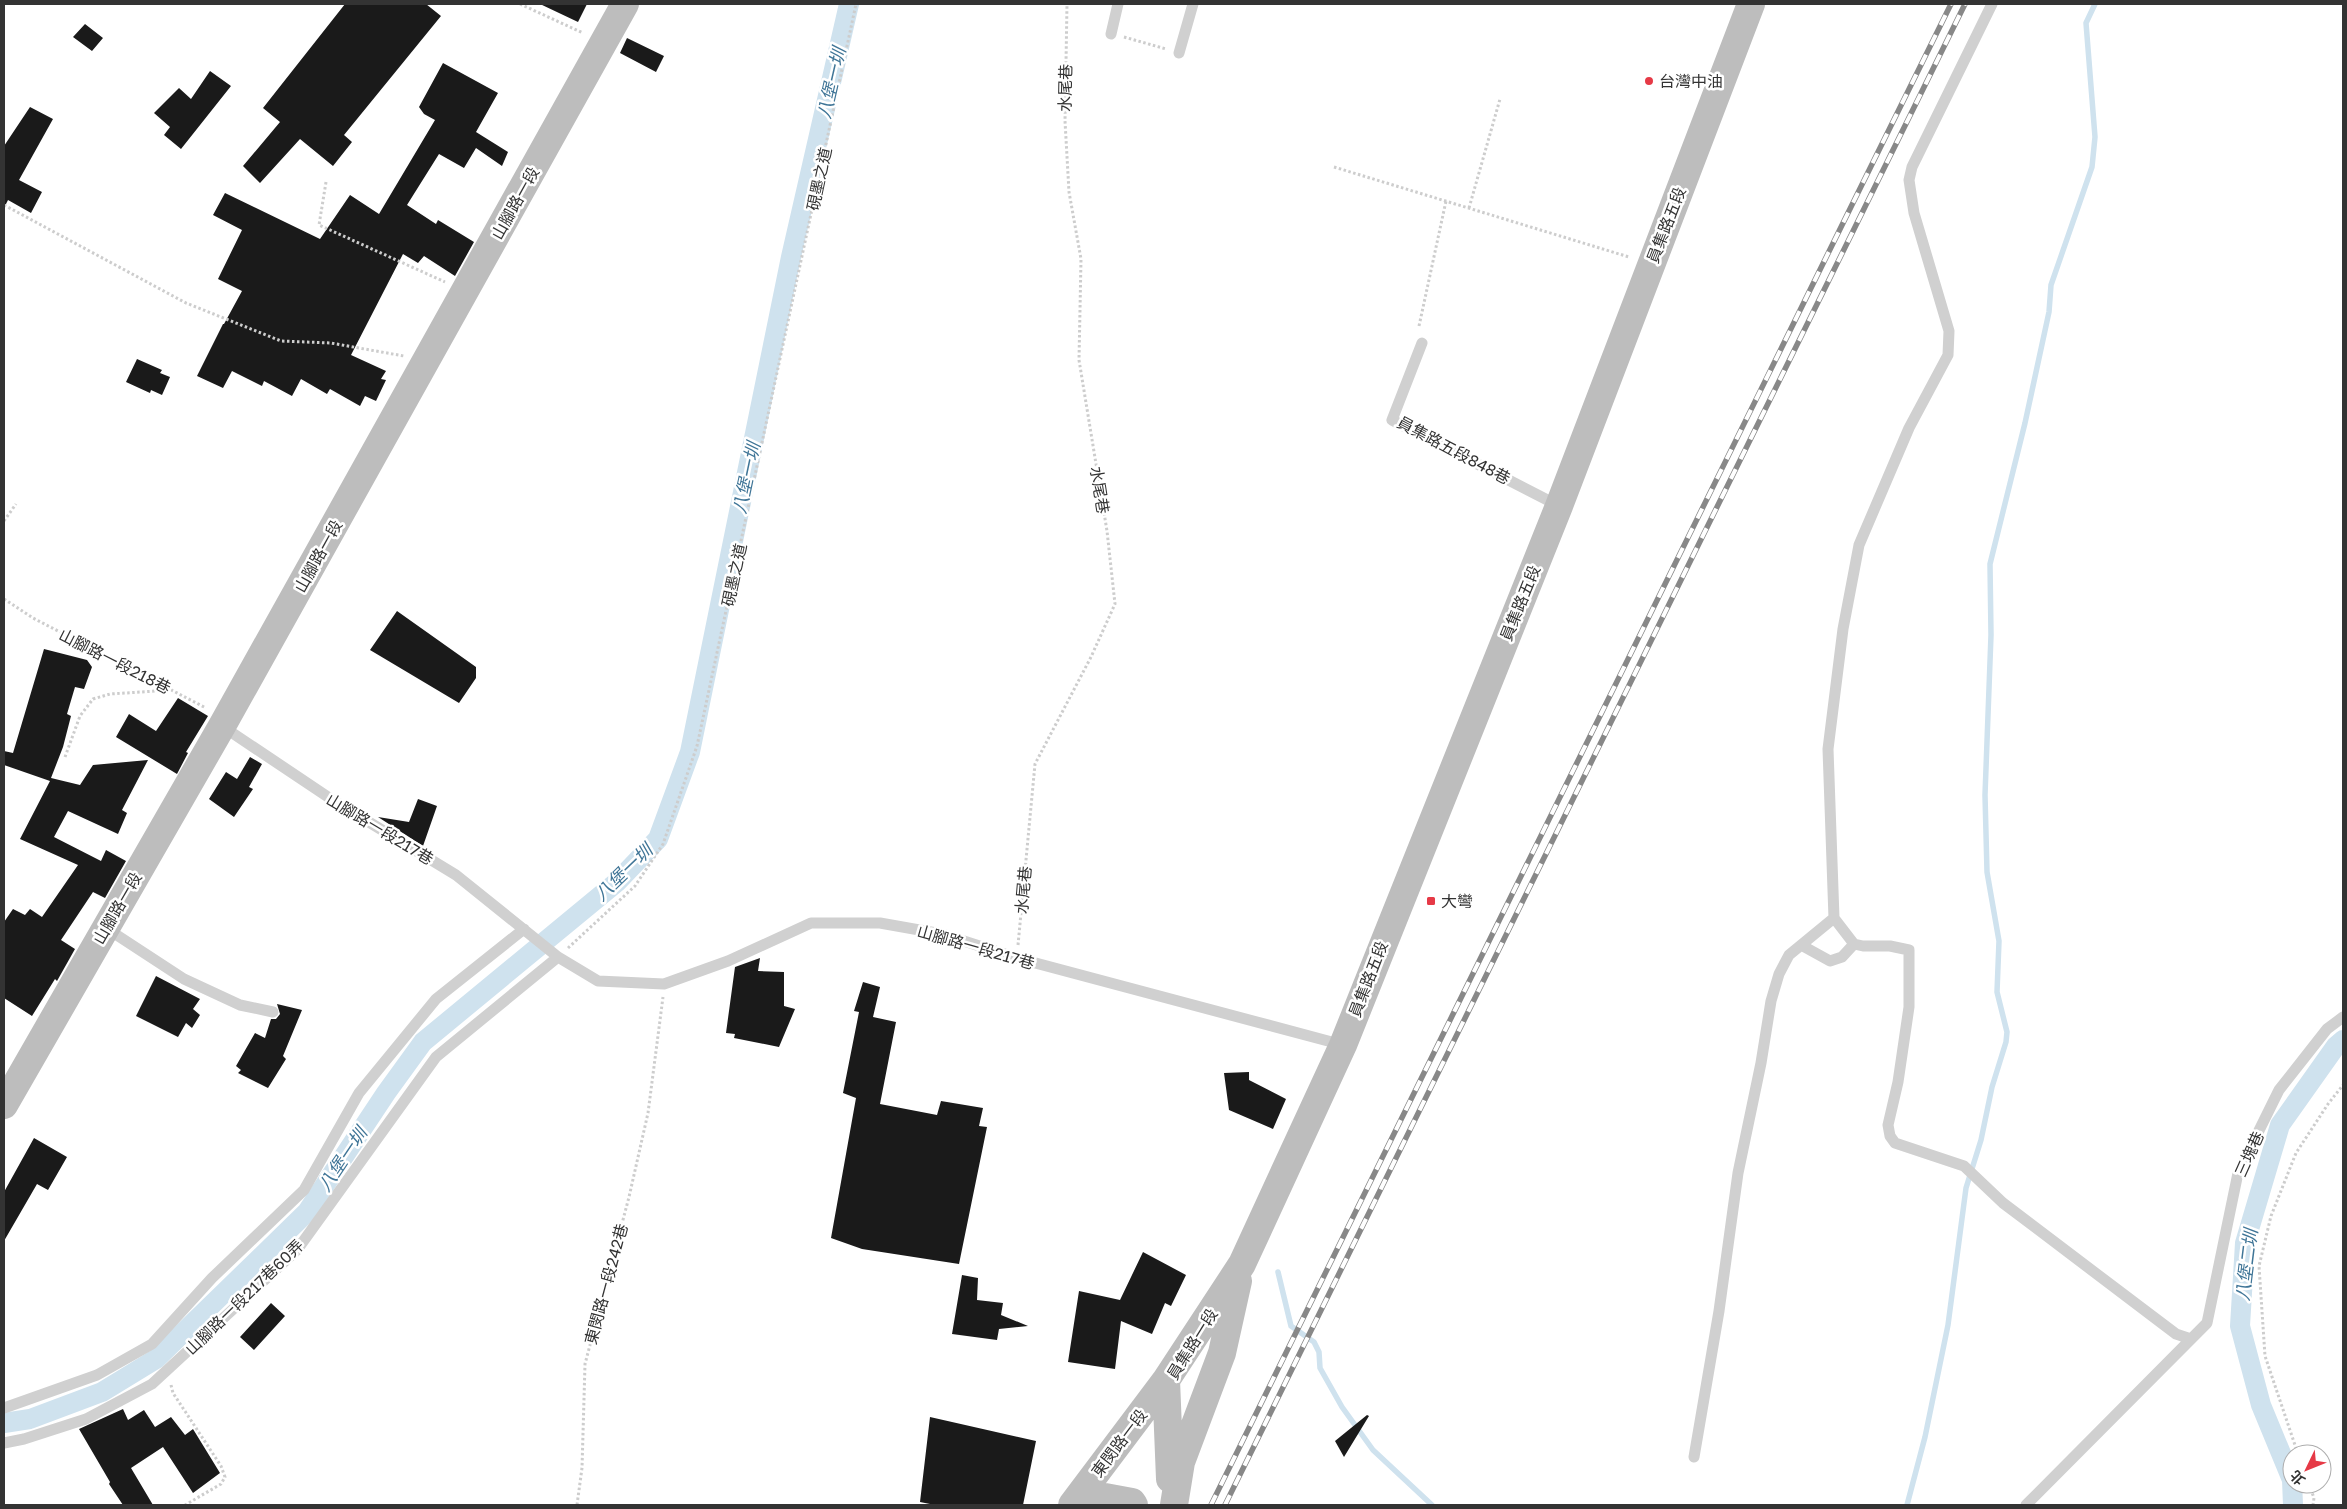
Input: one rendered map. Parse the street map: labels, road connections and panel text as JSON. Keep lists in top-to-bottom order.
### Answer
{
  "streets": {
    "main road": [
      "山腳路一段",
      "員集路五段",
      "員集路一段",
      "東閔路一段"
    ],
    "lane": [
      "員集路五段848巷",
      "山腳路一段217巷",
      "三塊巷",
      "山腳路一段217巷60弄"
    ],
    "path": [
      "水尾巷",
      "硯墨之道",
      "山腳路一段218巷",
      "東閔路一段242巷"
    ]
  },
  "crossings": [
    ["水尾巷", "山腳路一段217巷"],
    ["硯墨之道", "山腳路一段217巷"],
    ["硯墨之道", "山腳路一段217巷60弄"],
    ["山腳路一段", "山腳路一段218巷"],
    ["山腳路一段", "山腳路一段217巷"],
    ["員集路五段", "員集路五段848巷"],
    ["員集路五段", "山腳路一段217巷"],
    ["員集路五段", "員集路一段"],
    ["山腳路一段218巷", "山腳路一段217巷"],
    ["山腳路一段217巷", "東閔路一段242巷"],
    ["山腳路一段217巷", "山腳路一段217巷60弄"],
    ["員集路一段", "東閔路一段"]
  ],
  "water": ["八堡一圳", "八堡二圳"],
  "places": {
    "other": ["台灣中油"],
    "transit": ["大彎"]
  },
  "north": "bottom left"
}
